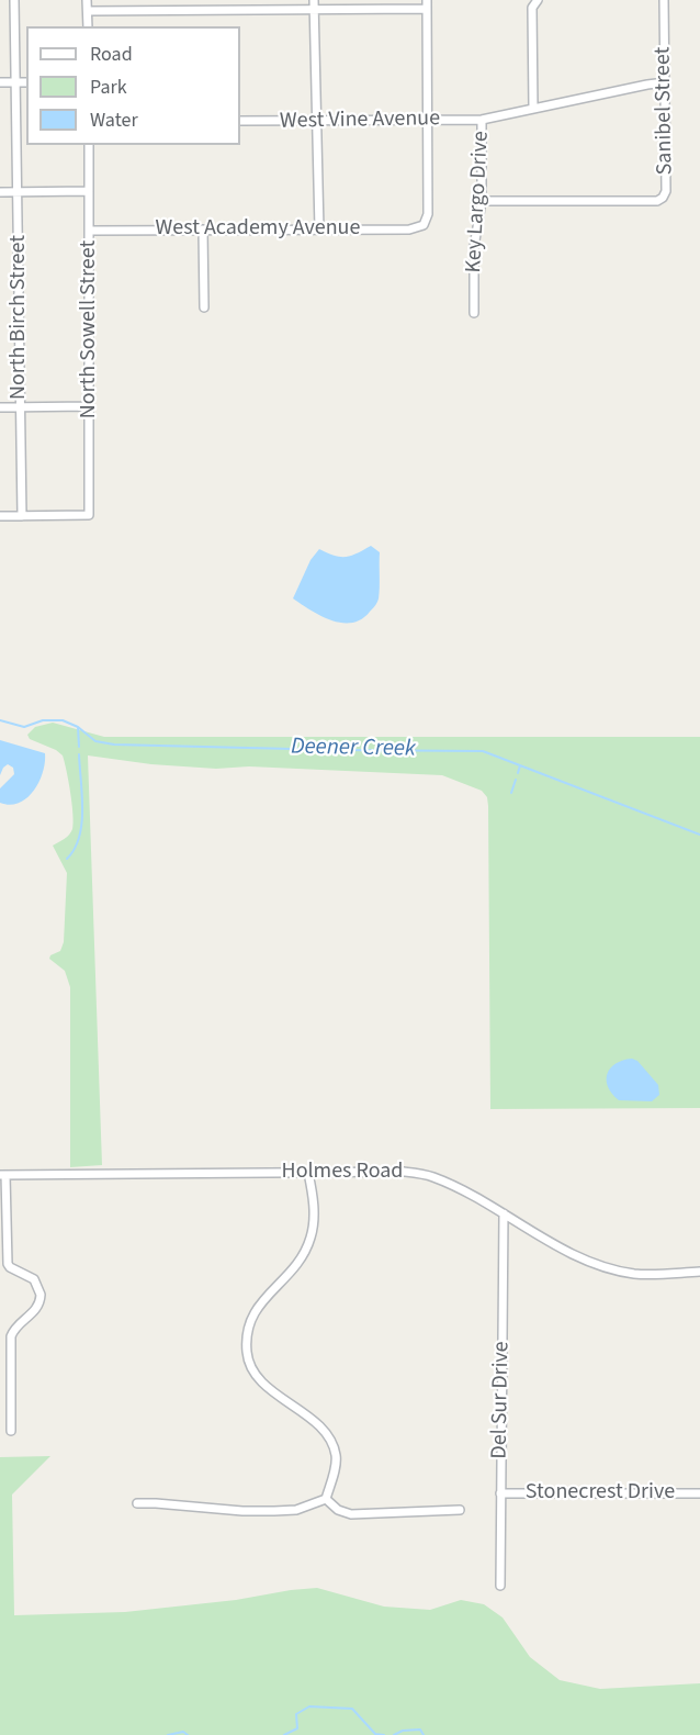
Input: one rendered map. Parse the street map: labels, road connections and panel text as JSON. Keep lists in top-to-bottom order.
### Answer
{
  "streets": {
    "street": [
      "Sanibel Street",
      "West Vine Avenue",
      "Key Largo Drive",
      "West Academy Avenue",
      "North Birch Street",
      "North Sowell Street",
      "Holmes Road",
      "Del Sur Drive",
      "Stonecrest Drive"
    ]
  },
  "crossings": [
    ["Sanibel Street", "Key Largo Drive"],
    ["West Vine Avenue", "Key Largo Drive"],
    ["West Vine Avenue", "West Academy Avenue"],
    ["West Academy Avenue", "North Sowell Street"],
    ["North Birch Street", "North Sowell Street"],
    ["Holmes Road", "Del Sur Drive"],
    ["Del Sur Drive", "Stonecrest Drive"]
  ],
  "water": ["Deener Creek"],
  "legend": ["Road", "Park", "Water"]
}
